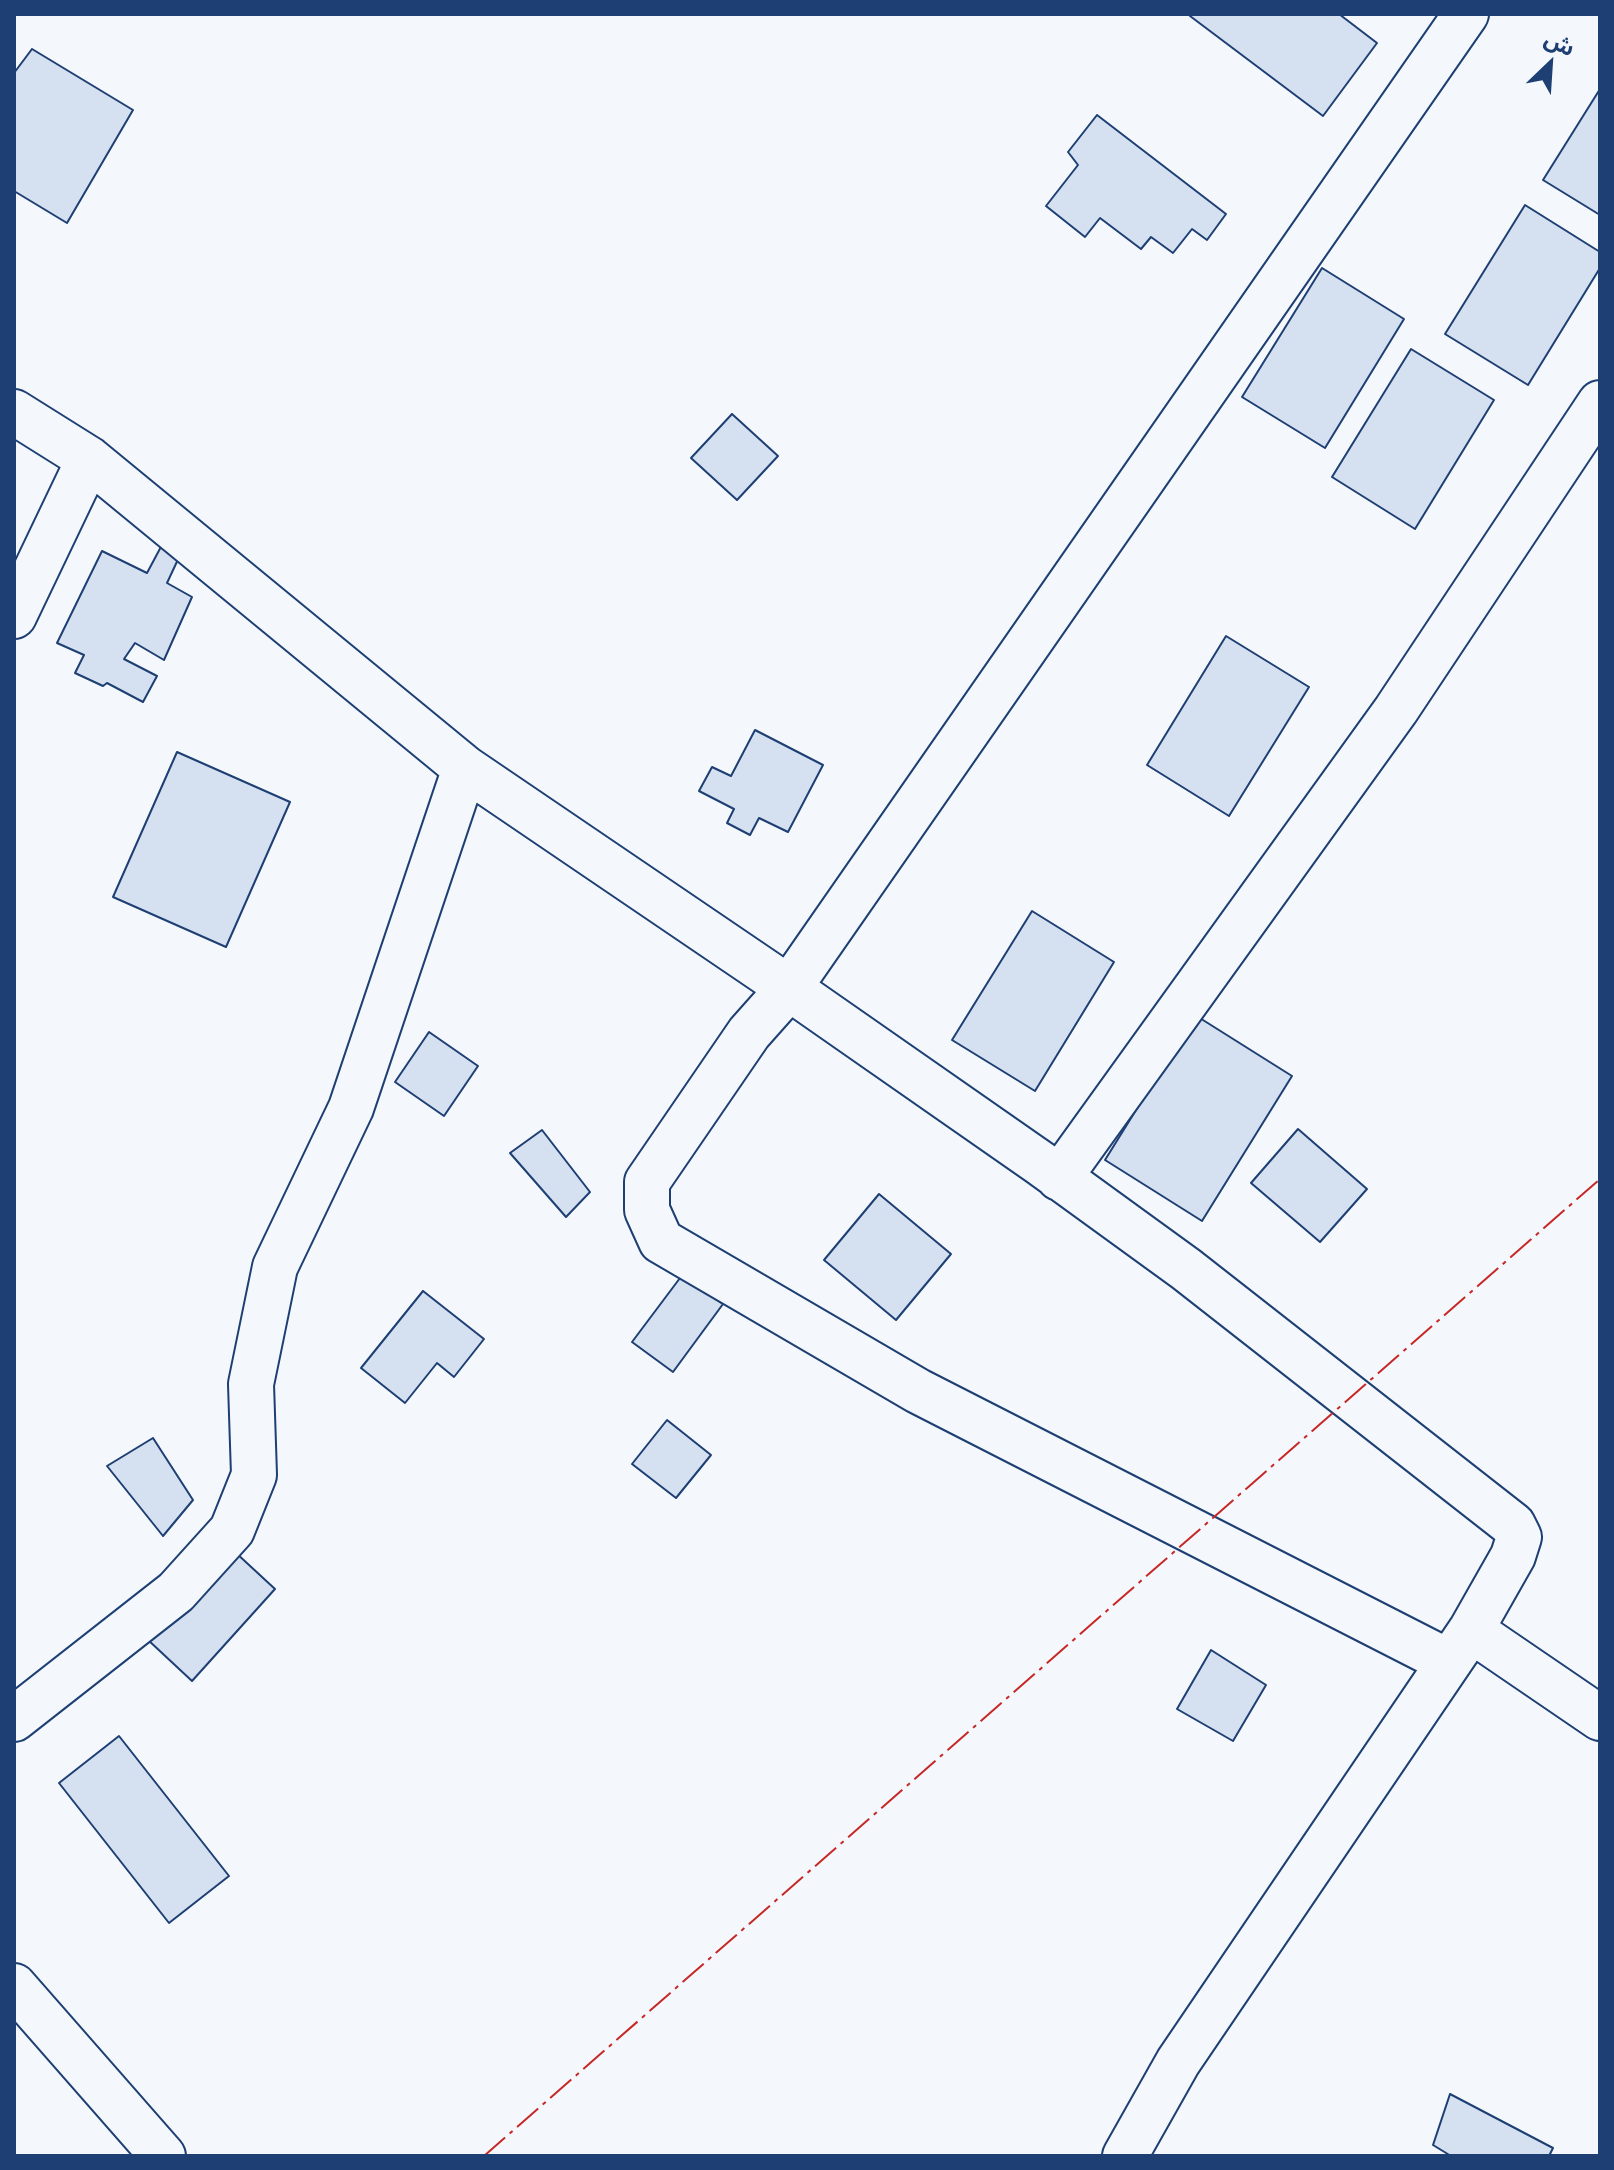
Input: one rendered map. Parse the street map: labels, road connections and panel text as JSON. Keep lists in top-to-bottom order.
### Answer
{
  "north": "top right"
}
